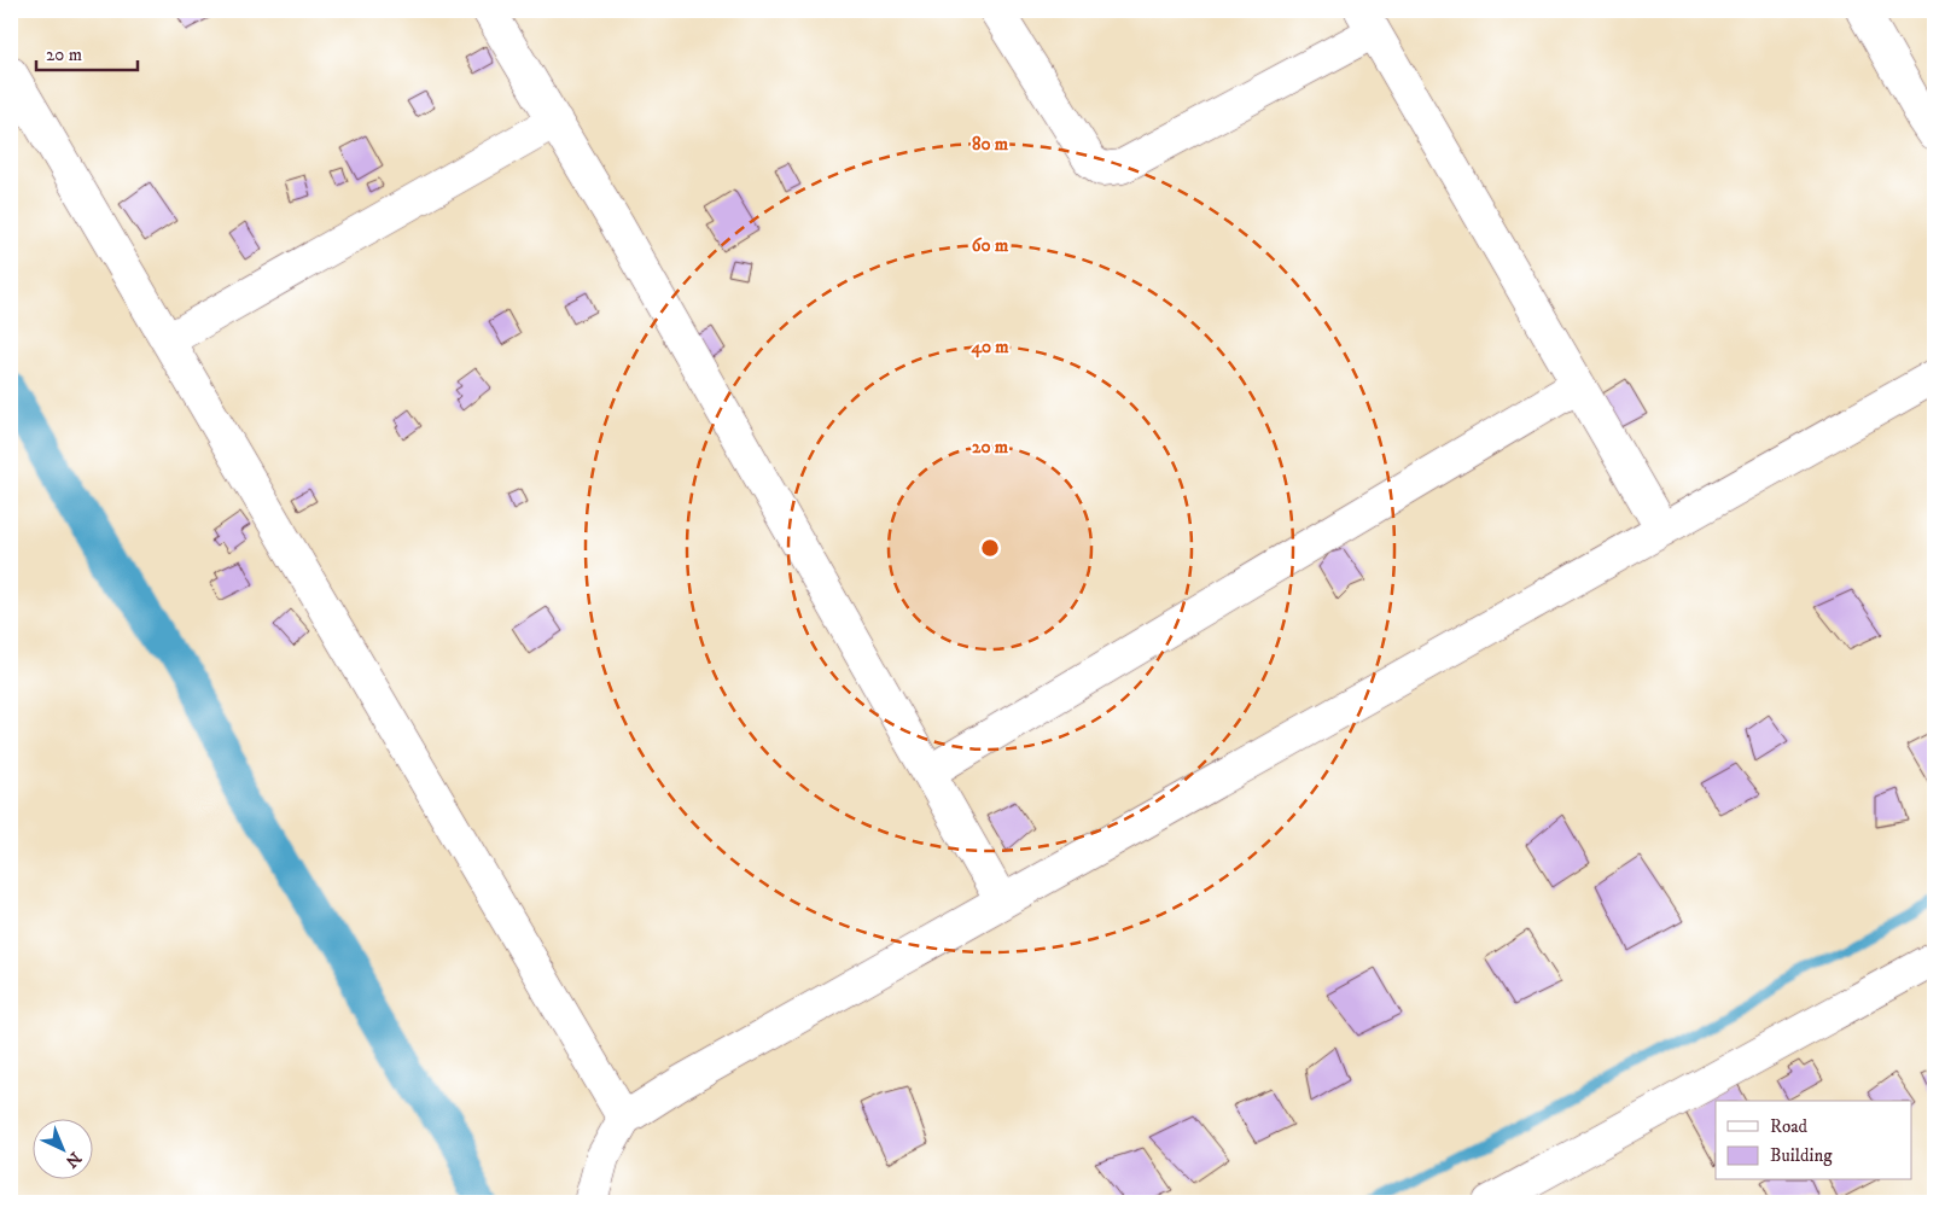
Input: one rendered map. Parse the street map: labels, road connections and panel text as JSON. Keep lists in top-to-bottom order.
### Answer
{
  "legend": ["Road", "Building"],
  "scale_bar": "20 m",
  "north": "bottom right",
  "rings": [
    "80 m",
    "60 m",
    "40 m",
    "20 m"
  ]
}
